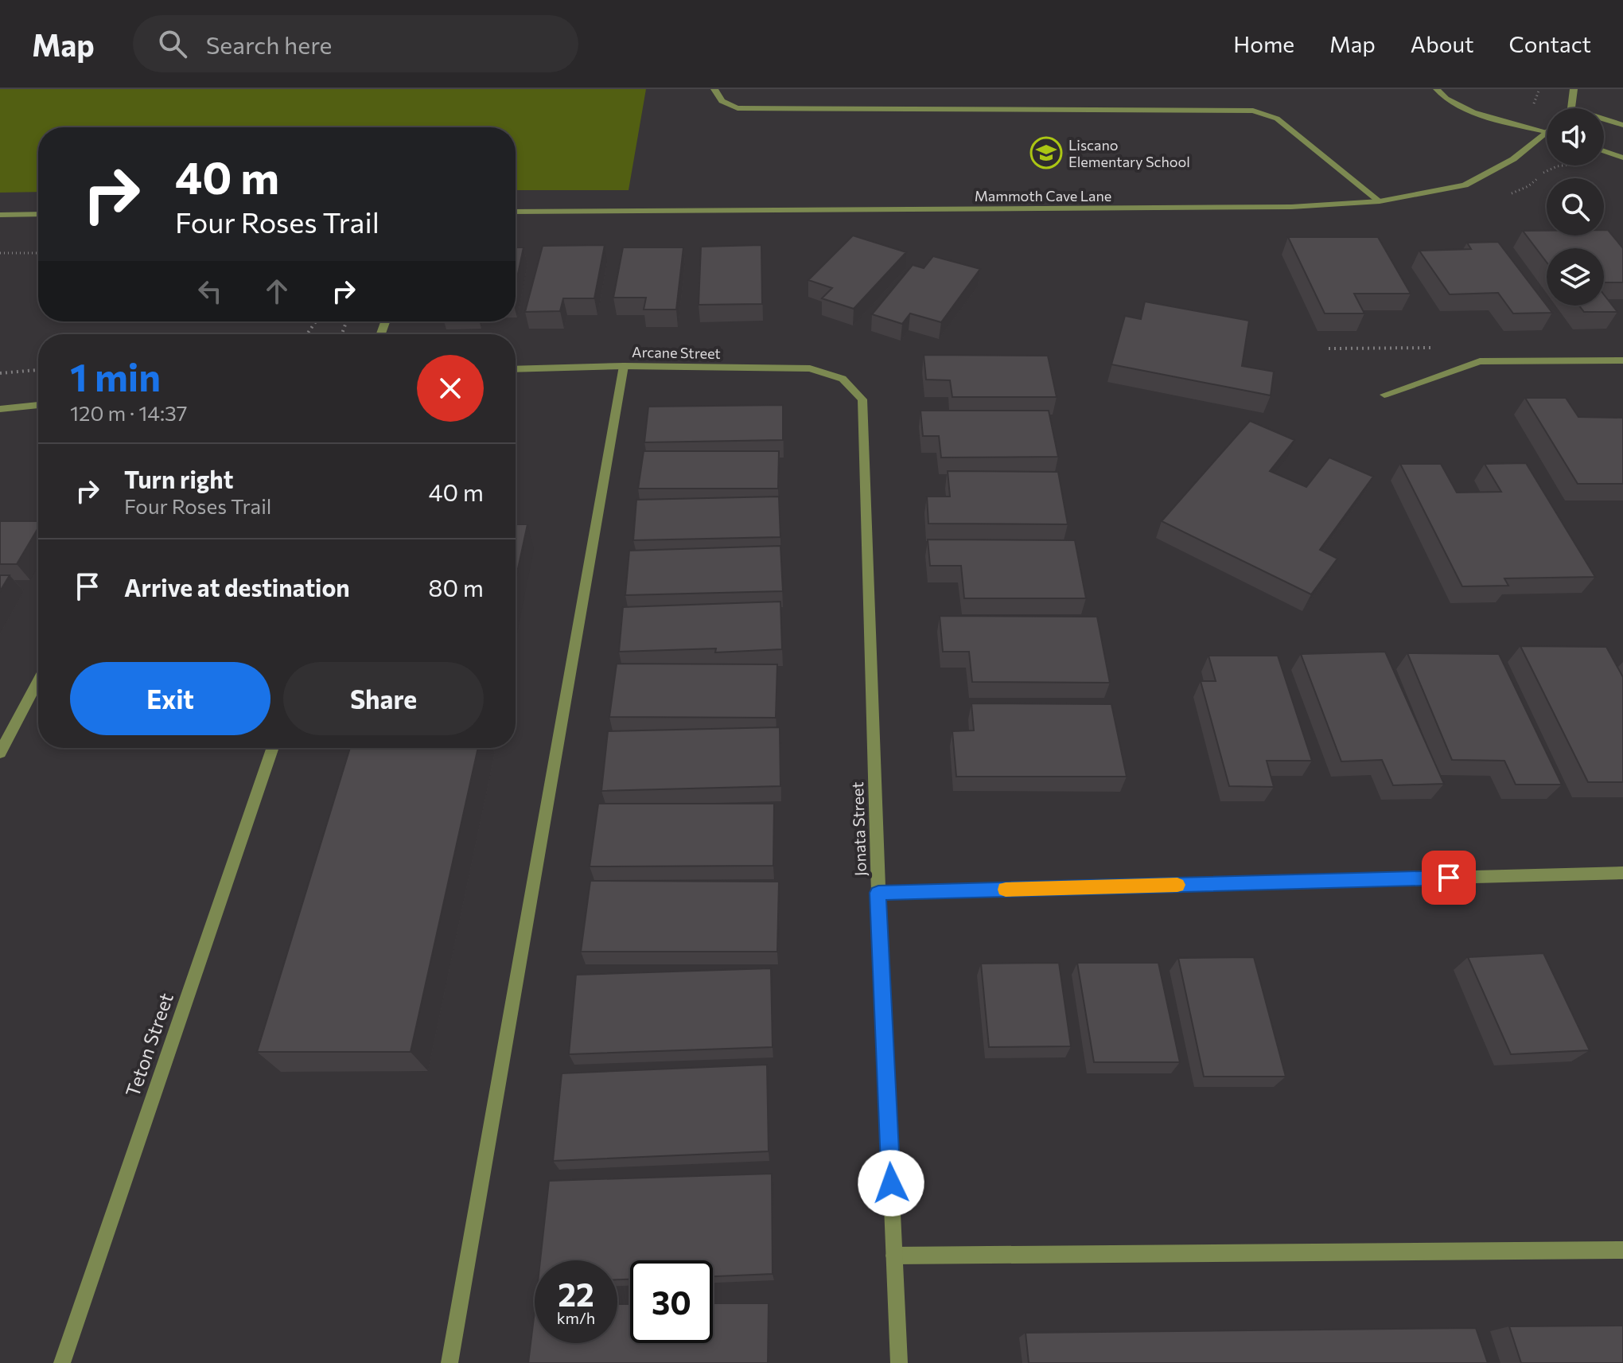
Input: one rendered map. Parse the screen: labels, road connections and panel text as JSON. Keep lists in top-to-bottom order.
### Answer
{
  "streets": {
    "street": [
      "Mammoth Cave Lane",
      "Arcane Street",
      "Jonata Street",
      "Teton Street"
    ]
  },
  "crossings": [
    ["Arcane Street", "Jonata Street"]
  ],
  "places": {
    "school or university": ["Liscano Elementary School"]
  },
  "page": {
    "header": "Map",
    "search": "Search here",
    "nav": [
      "Home",
      "Map",
      "About",
      "Contact"
    ],
    "turn": ["40 m", "Four Roses Trail"],
    "heading": ["1 min", "120 m · 14:37"],
    "list": [
      {
        "name": "Turn right",
        "note": "Four Roses Trail",
        "value": "40 m"
      },
      {
        "name": "Arrive at destination",
        "value": "80 m"
      }
    ],
    "buttons": ["Exit", "Share"],
    "speed": "22 km/h",
    "limit": "30"
  }
}
